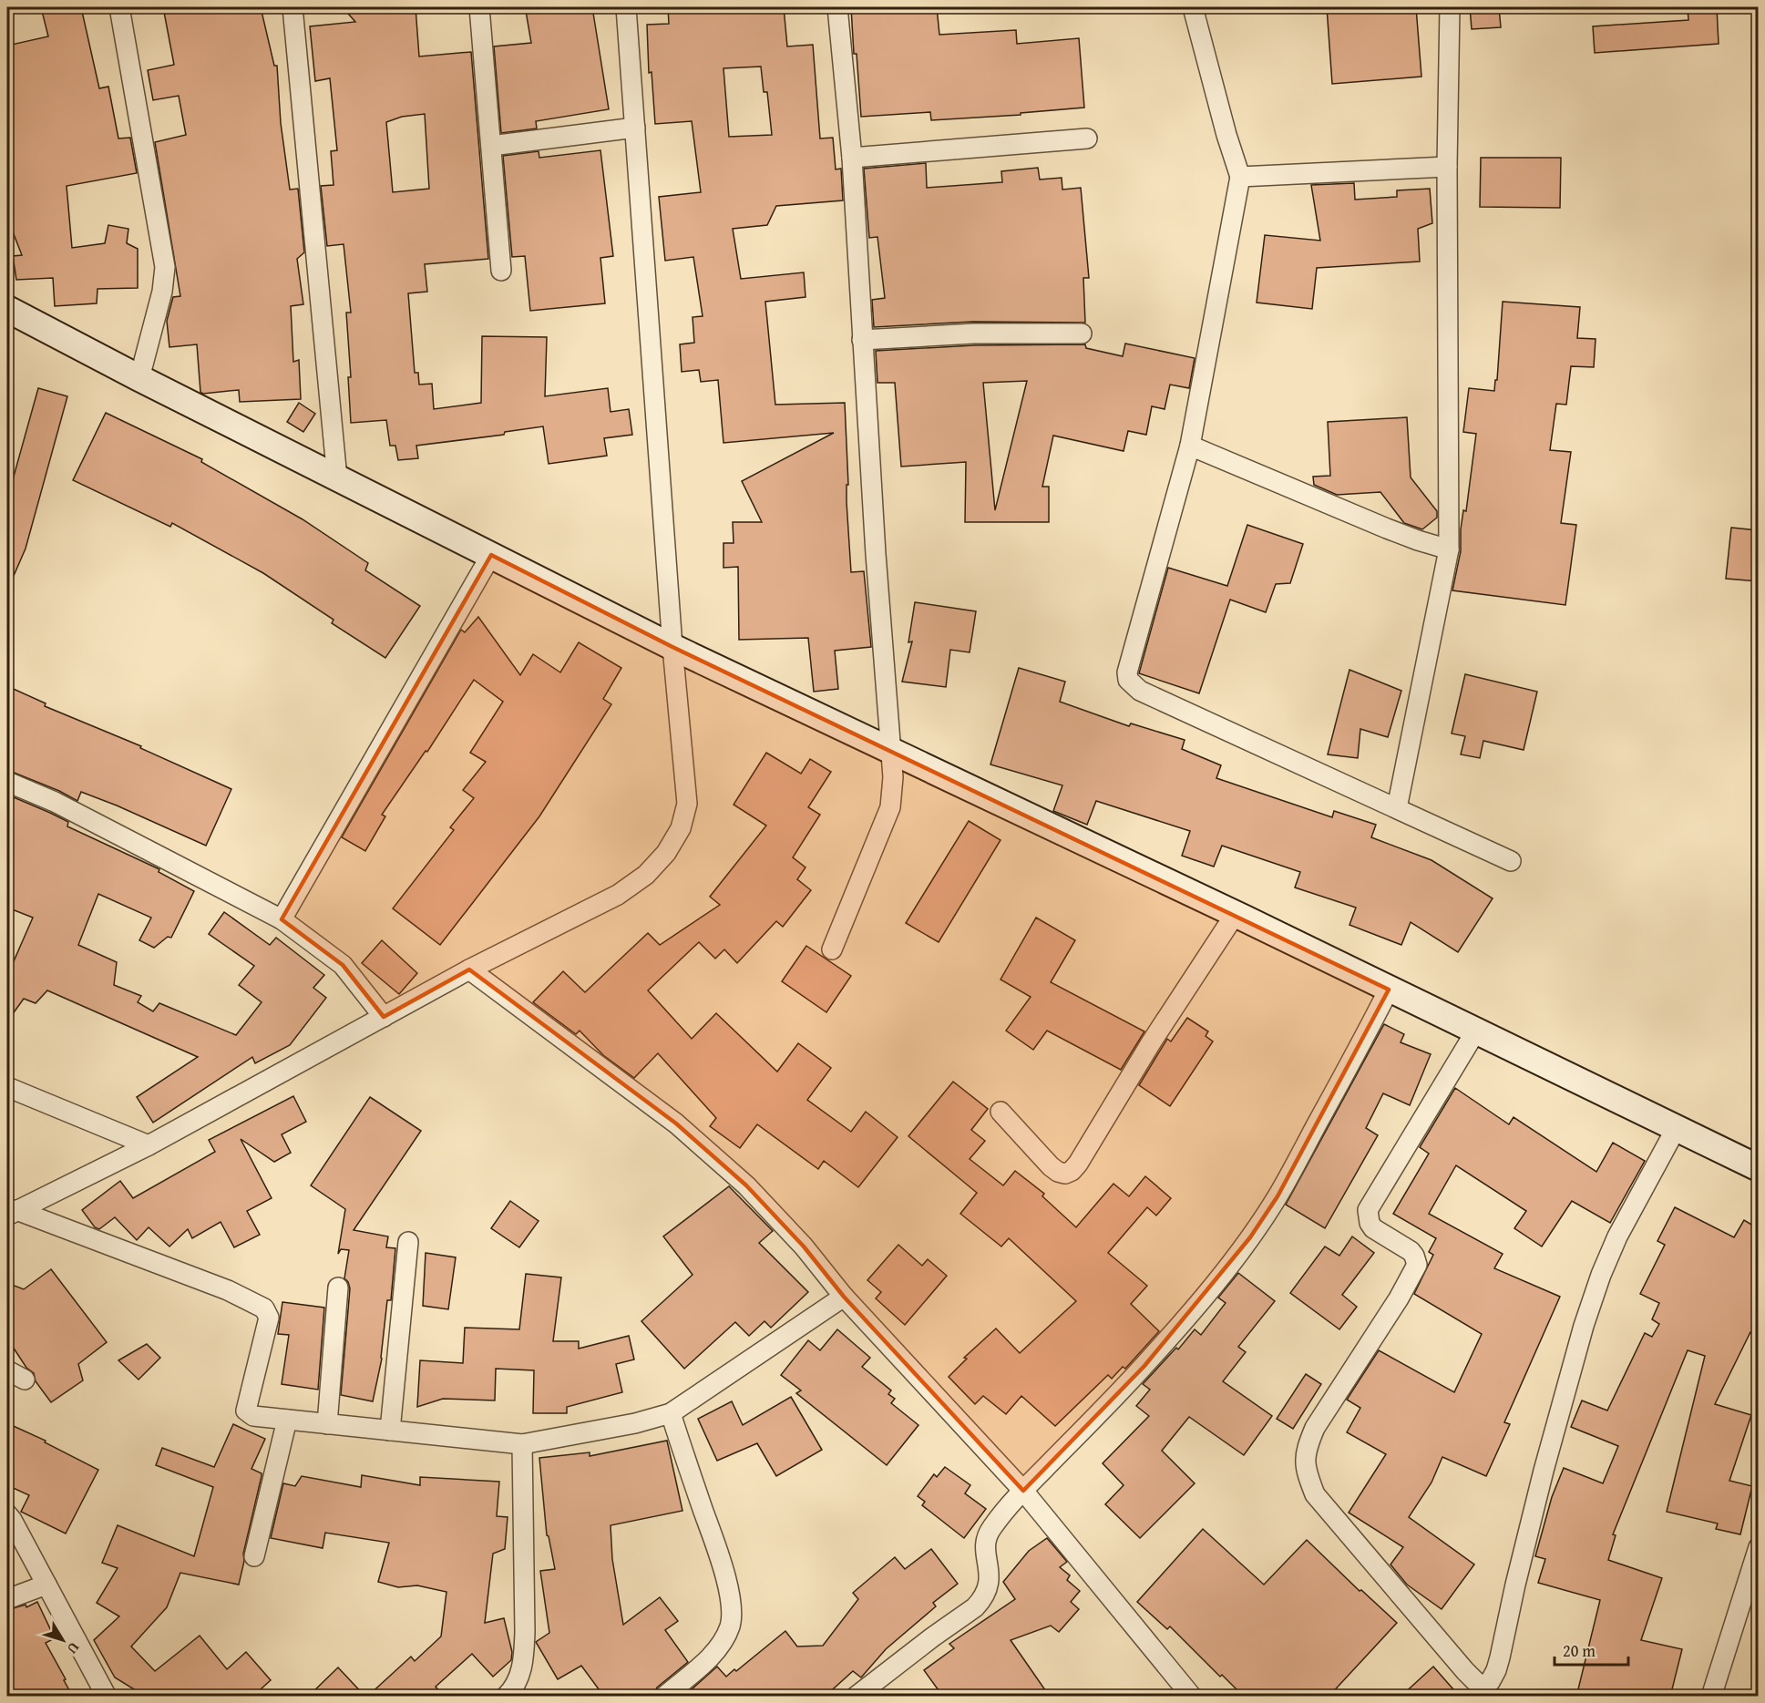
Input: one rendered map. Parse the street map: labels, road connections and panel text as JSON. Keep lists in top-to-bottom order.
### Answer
{
  "scale_bar": "20 m",
  "north": "bottom right"
}
